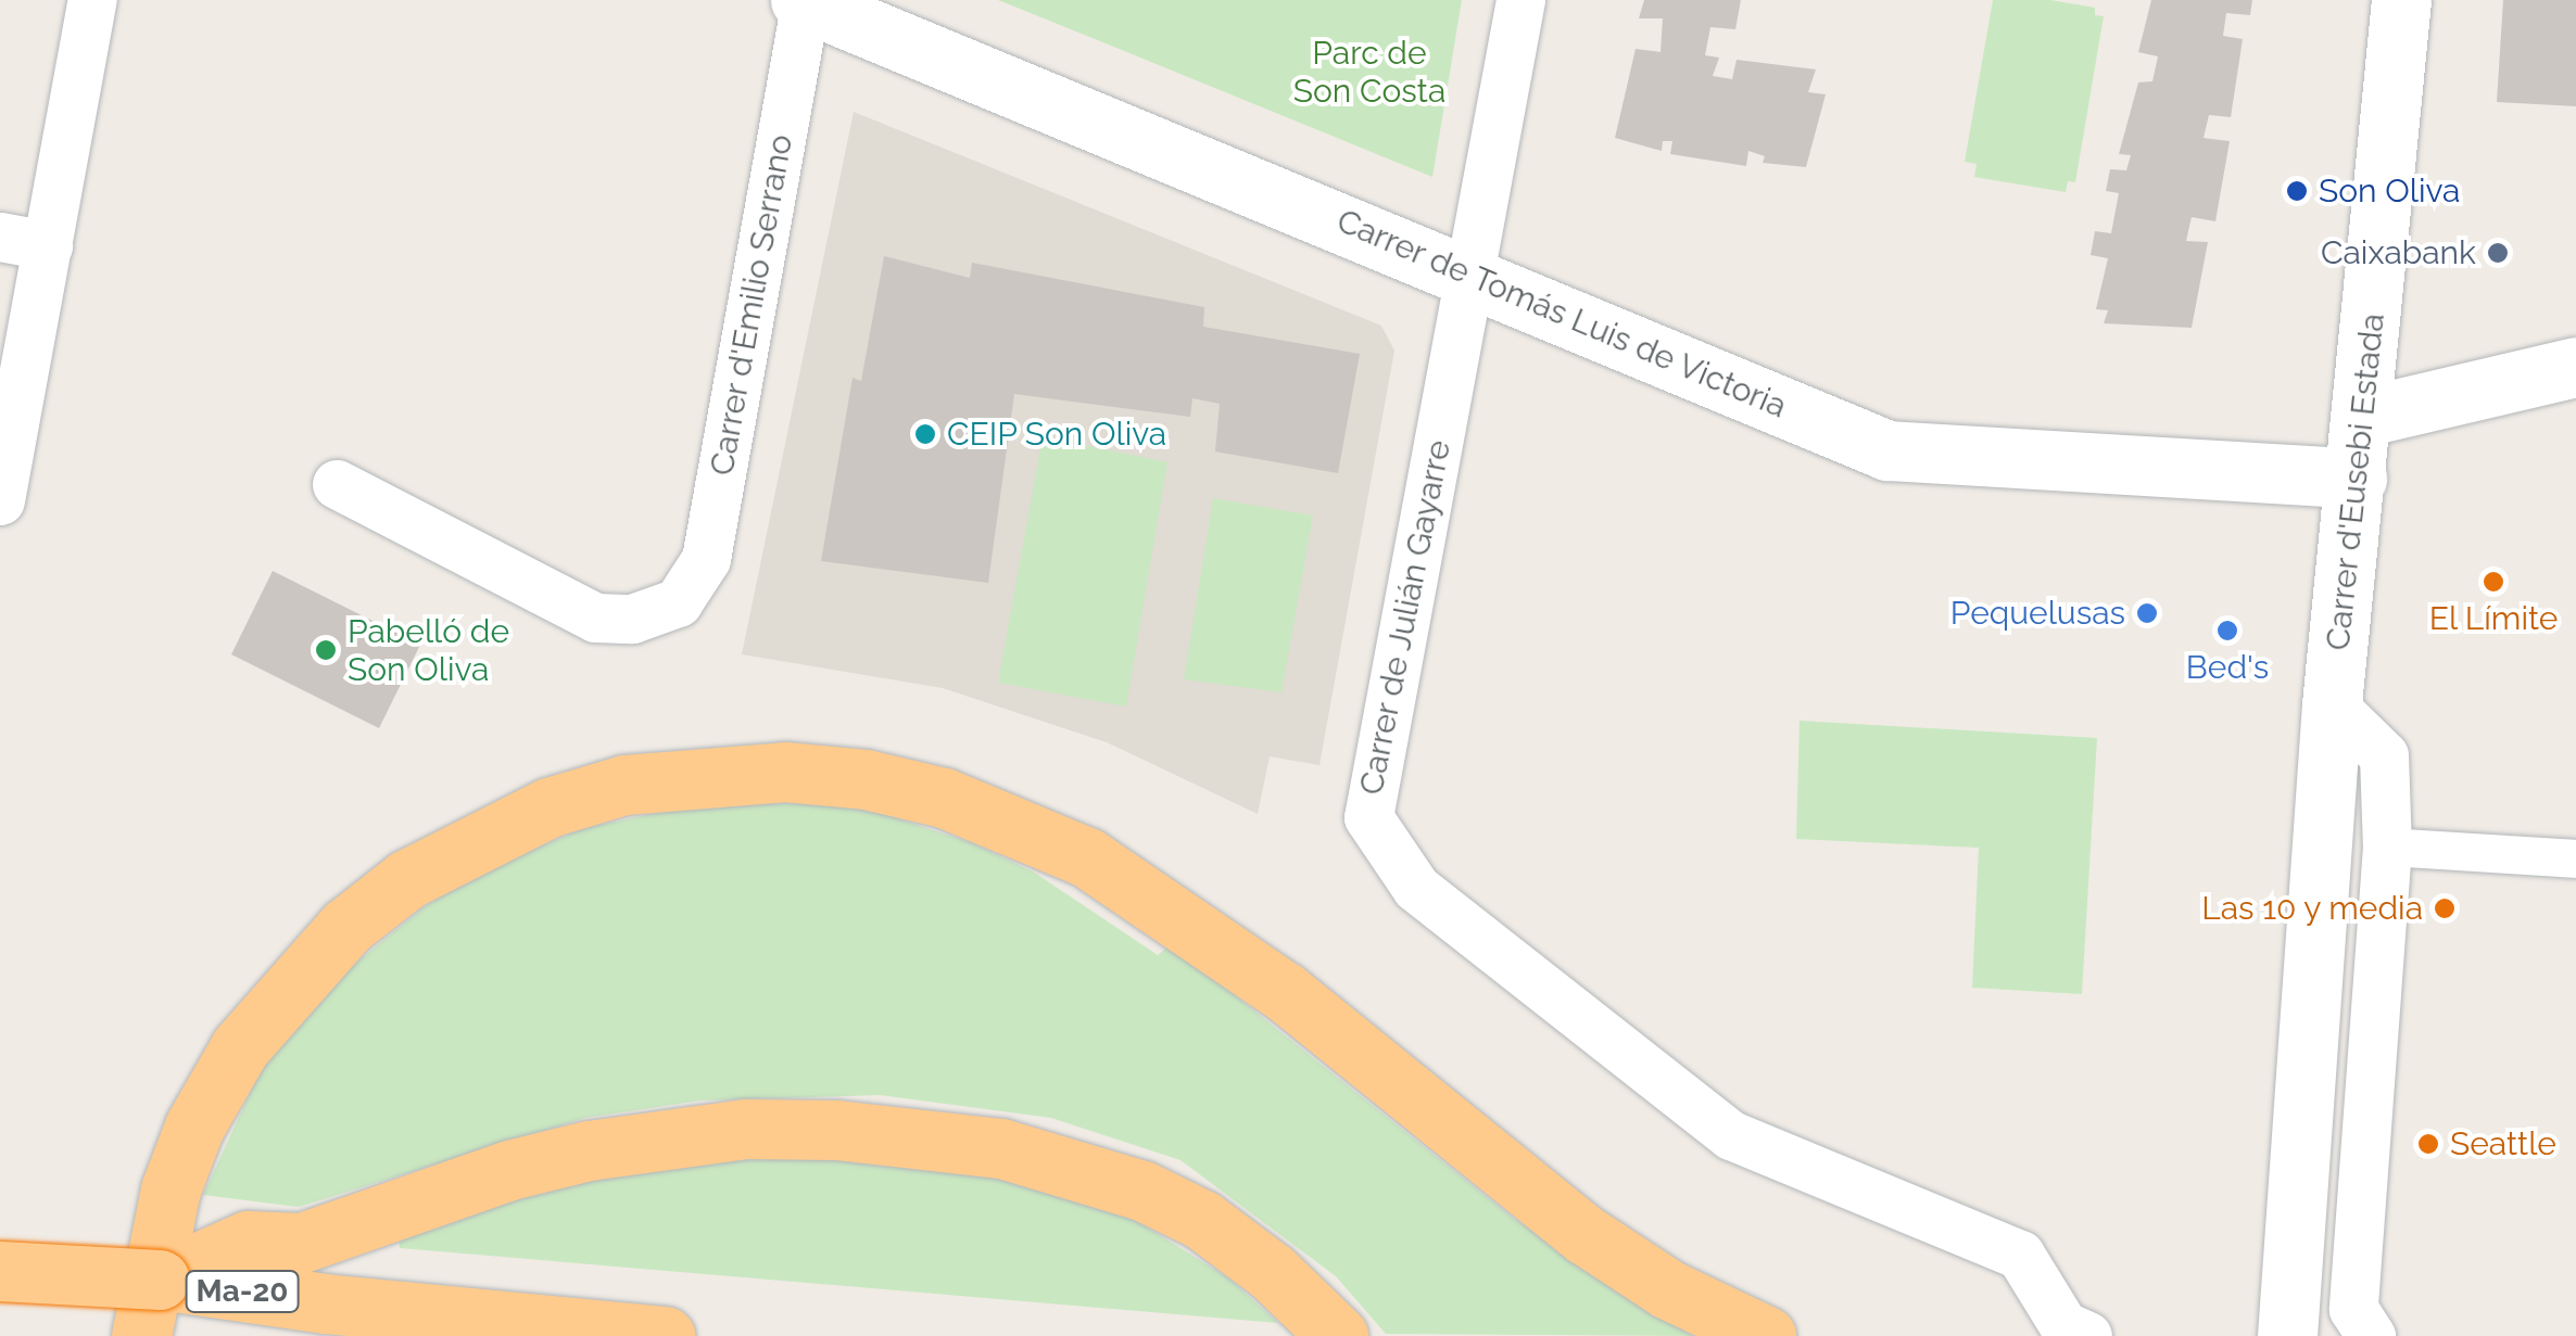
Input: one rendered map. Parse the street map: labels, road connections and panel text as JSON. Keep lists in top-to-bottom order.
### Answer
{
  "streets": {
    "highway": ["Ma-20"],
    "street": [
      "Carrer d'Emilio Serrano",
      "Carrer de Tomás Luis de Victoria",
      "Carrer d'Eusebi Estada",
      "Carrer de Julián Gayarre"
    ]
  },
  "crossings": [
    ["Carrer d'Emilio Serrano", "Carrer de Tomás Luis de Victoria"],
    ["Carrer de Tomás Luis de Victoria", "Carrer d'Eusebi Estada"],
    ["Carrer de Tomás Luis de Victoria", "Carrer de Julián Gayarre"]
  ],
  "parks": ["Parc de Son Costa"],
  "places": [
    "Son Oliva",
    "Caixabank",
    "CEIP Son Oliva",
    "El Límite",
    "Pequelusas",
    "Bed's",
    "Pabelló de Son Oliva",
    "Las 10 y media",
    "Seattle"
  ]
}
